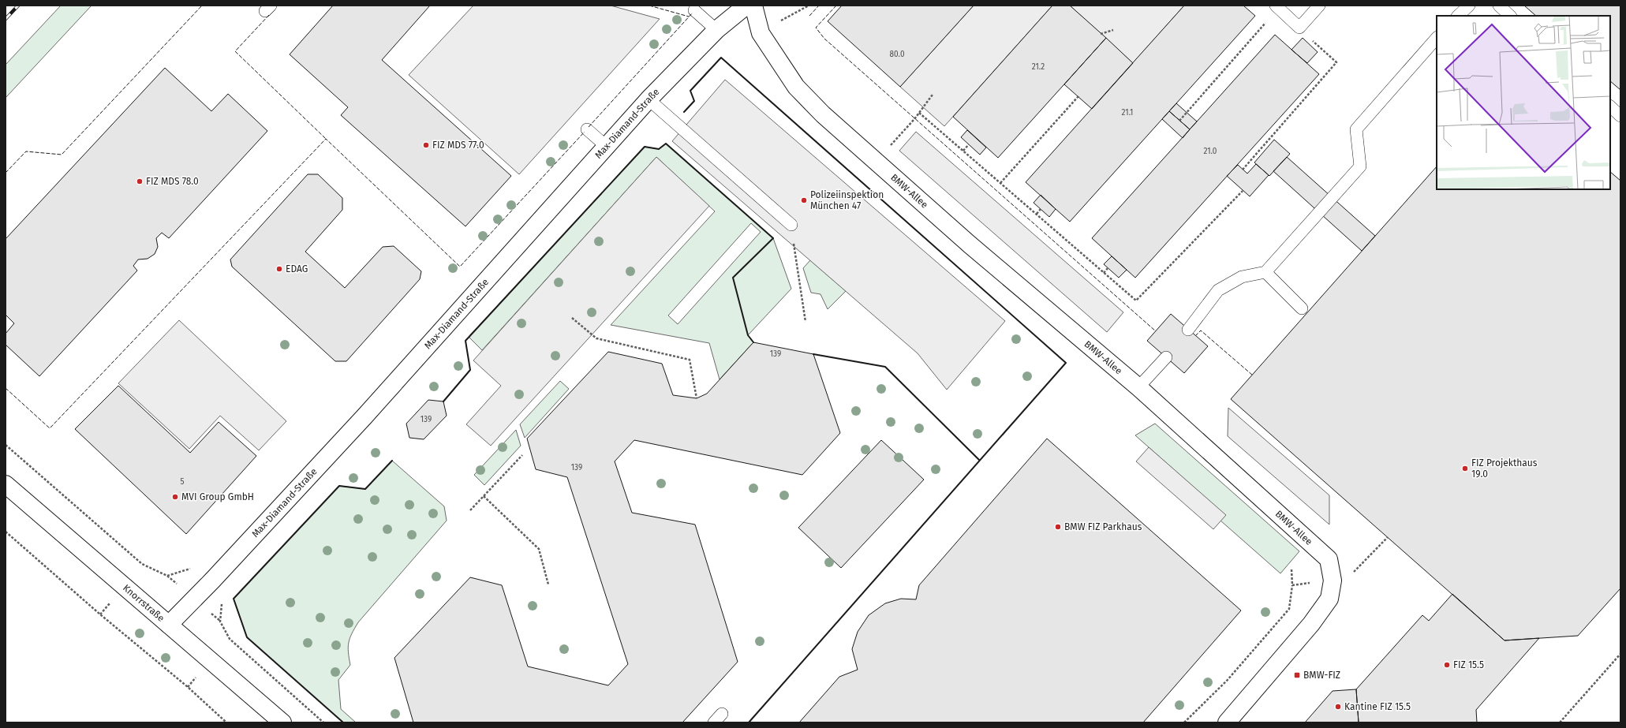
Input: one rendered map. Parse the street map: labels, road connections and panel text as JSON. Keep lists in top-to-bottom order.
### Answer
{
  "streets": {
    "street": ["Max-Diamand-Straße", "BMW-Allee", "Knorrstraße"]
  },
  "crossings": [
    ["Max-Diamand-Straße", "Knorrstraße"]
  ],
  "places": {
    "other": [
      "FIZ MDS 77.0",
      "FIZ MDS 78.0",
      "Polizeiinspektion München 47",
      "EDAG",
      "FIZ Projekthaus 19.0",
      "MVI Group GmbH",
      "BMW FIZ Parkhaus",
      "FIZ 15.5",
      "Kantine FIZ 15.5"
    ],
    "transit": ["BMW-FIZ"]
  },
  "house_numbers": [
    "80.0",
    "21.2",
    "21.1",
    "21.0",
    "139",
    "139",
    "139",
    "5"
  ]
}
